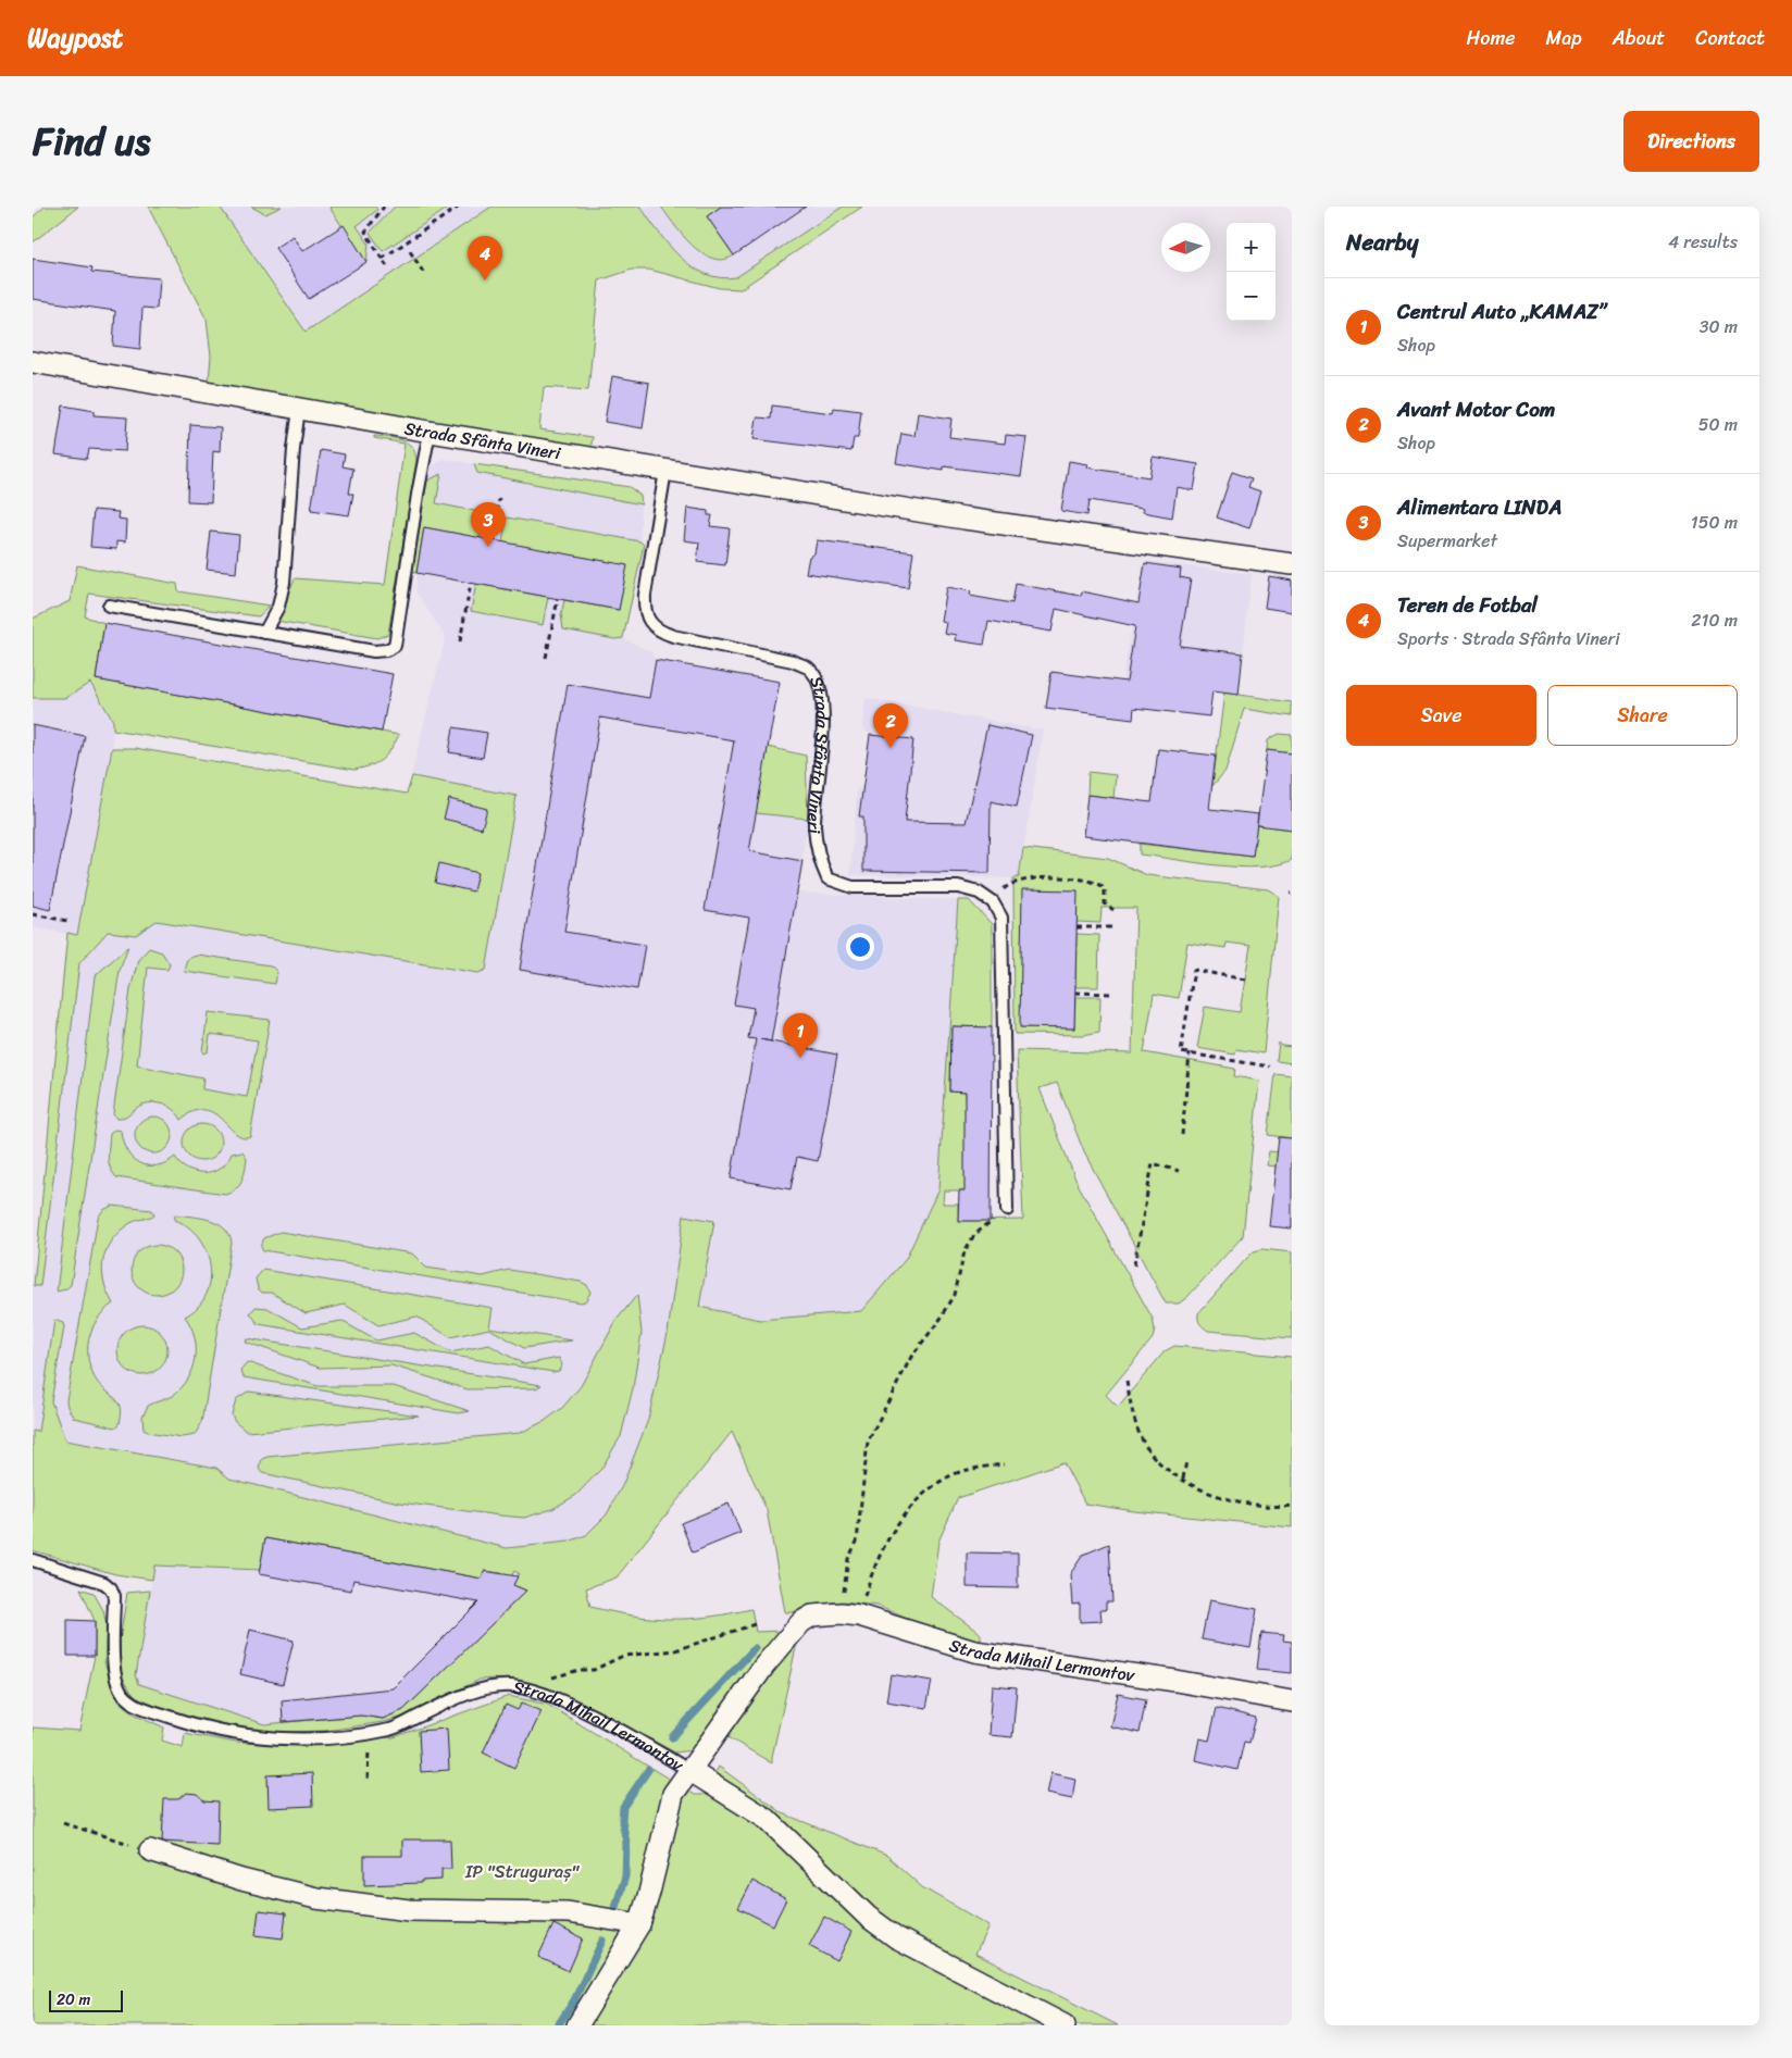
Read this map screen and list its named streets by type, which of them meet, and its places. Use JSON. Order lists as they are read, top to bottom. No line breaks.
{"streets":{"street":["Strada Sfânta Vineri","Strada Mihail Lermontov"]},"parks":["IP \"Struguraș\""],"scale_bar":"20 m","north":"left","page":{"header":"Waypost","nav":["Home","Map","About","Contact"],"title":"Find us","buttons":["Directions",["Save","Share"]],"heading":["Nearby","4 results"],"map_buttons":["+","−"],"pins":["4","3","2","1"],"list":[{"mark":"1","name":"Centrul Auto „KAMAZ”","note":"Shop","value":"30 m"},{"mark":"2","name":"Avant Motor Com","note":"Shop","value":"50 m"},{"mark":"3","name":"Alimentara LINDA","note":"Supermarket","value":"150 m"},{"mark":"4","name":"Teren de Fotbal","note":"Sports · Strada Sfânta Vineri","value":"210 m"}],"scale":"20 m"}}
